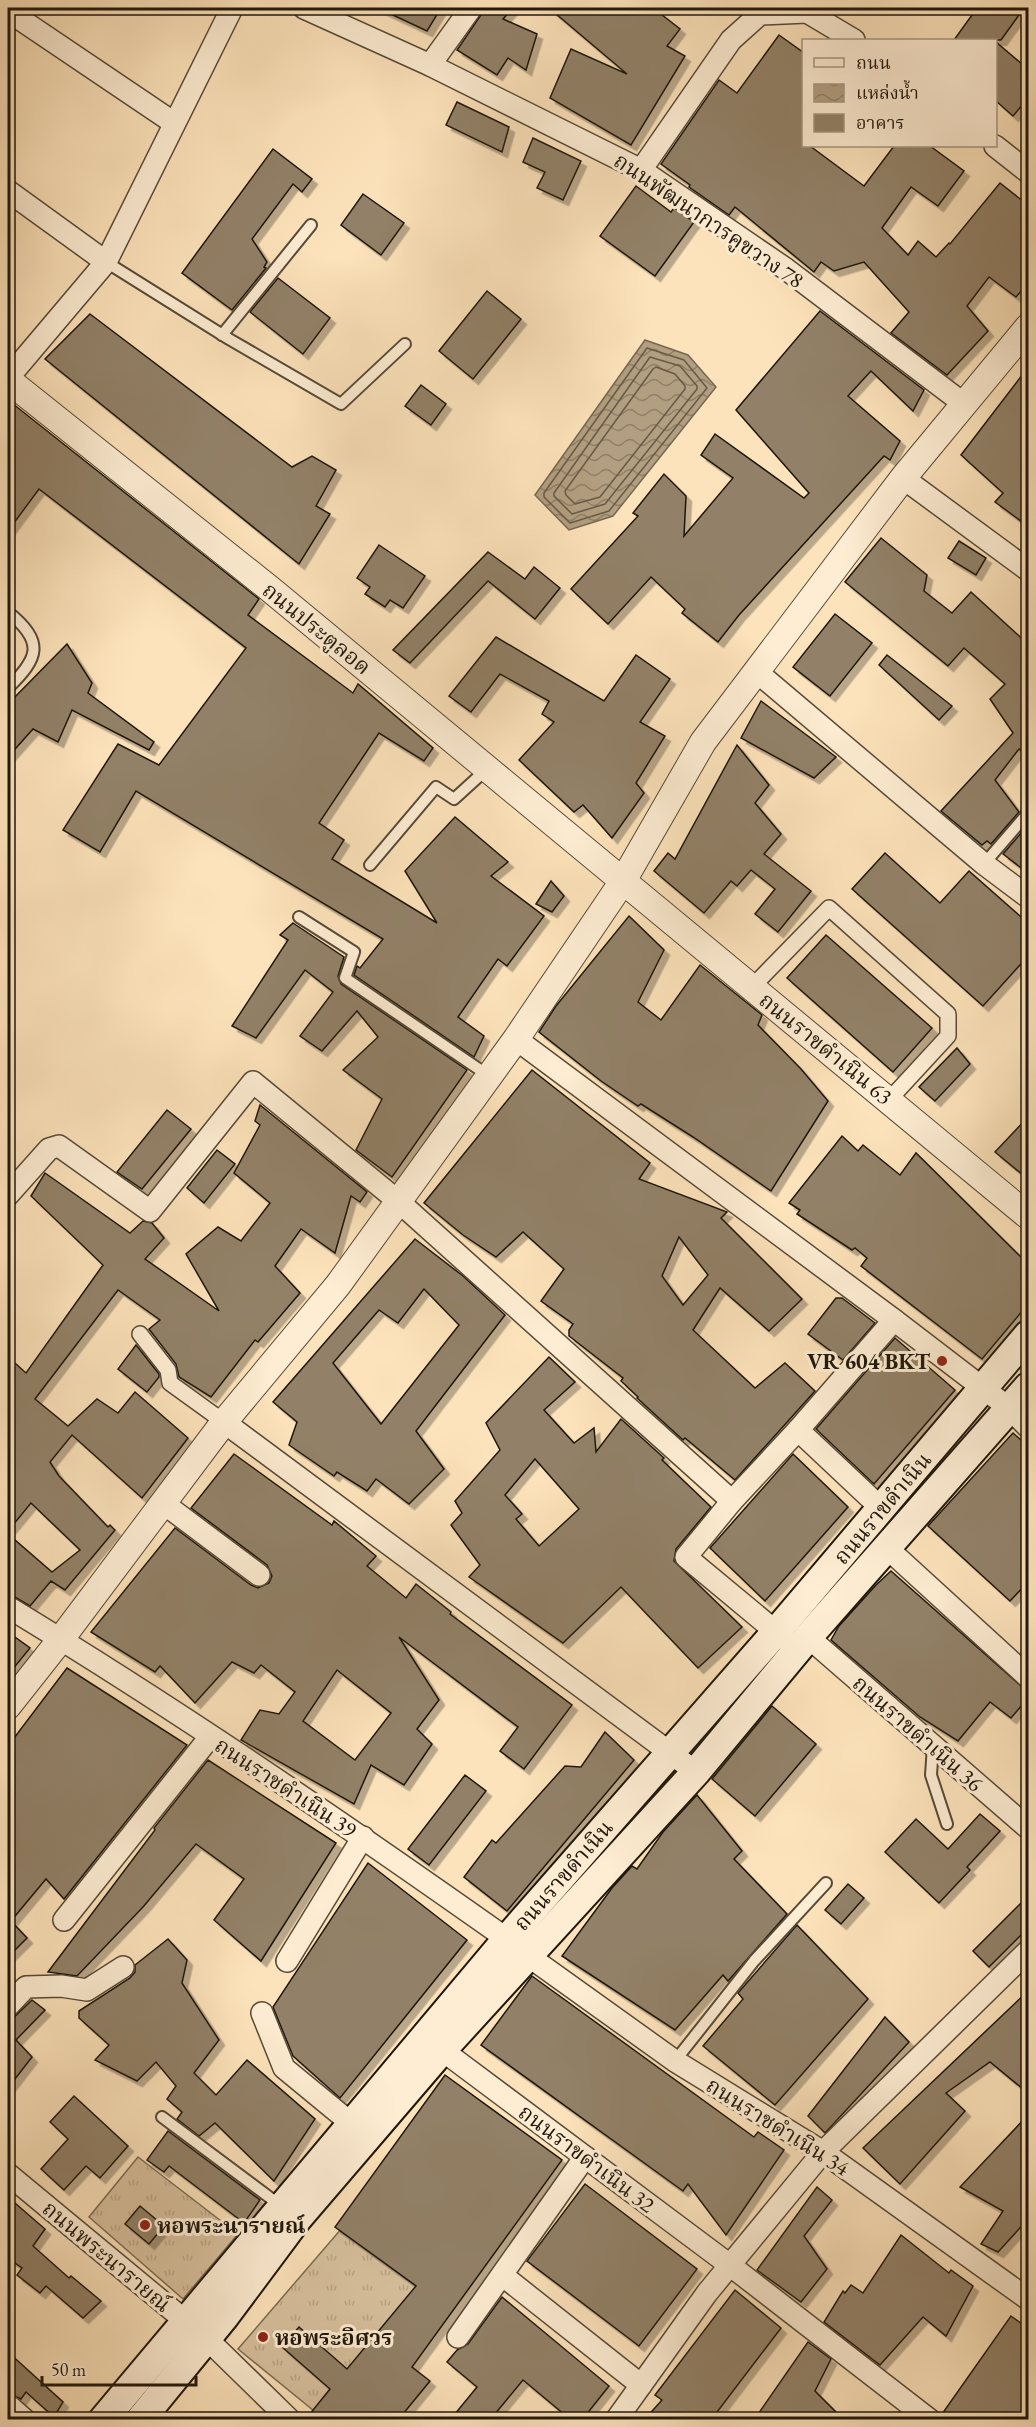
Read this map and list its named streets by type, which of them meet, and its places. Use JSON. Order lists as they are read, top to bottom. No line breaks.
{"streets":{"main road":["ถนนราขดำเนิน"],"street":["ถนนพัฒนาการคูขวาง 78","ถนนประตูลอด","ถนนราขดำเนิน 63","ถนนราขดำเนิน 36","ถนนราชดำเนิน 39","ถนนราชดำเนิน 34","ถนนราขดำเนิน 32","ถนนพระนารายณ์"]},"crossings":[["ถนนประตูลอด","ถนนราขดำเนิน 63"],["ถนนราขดำเนิน","ถนนราขดำเนิน 36"],["ถนนราขดำเนิน","ถนนราชดำเนิน 39"],["ถนนราขดำเนิน","ถนนราชดำเนิน 34"],["ถนนราขดำเนิน","ถนนราขดำเนิน 32"],["ถนนราขดำเนิน","ถนนพระนารายณ์"],["ถนนราชดำเนิน 39","ถนนราชดำเนิน 34"]],"places":["VR 604 BKT","หอพระนารายณ์","หอพระอิศวร"],"legend":["ถนน","แหล่งน้ำ","อาคาร"],"scale_bar":"50 m"}
